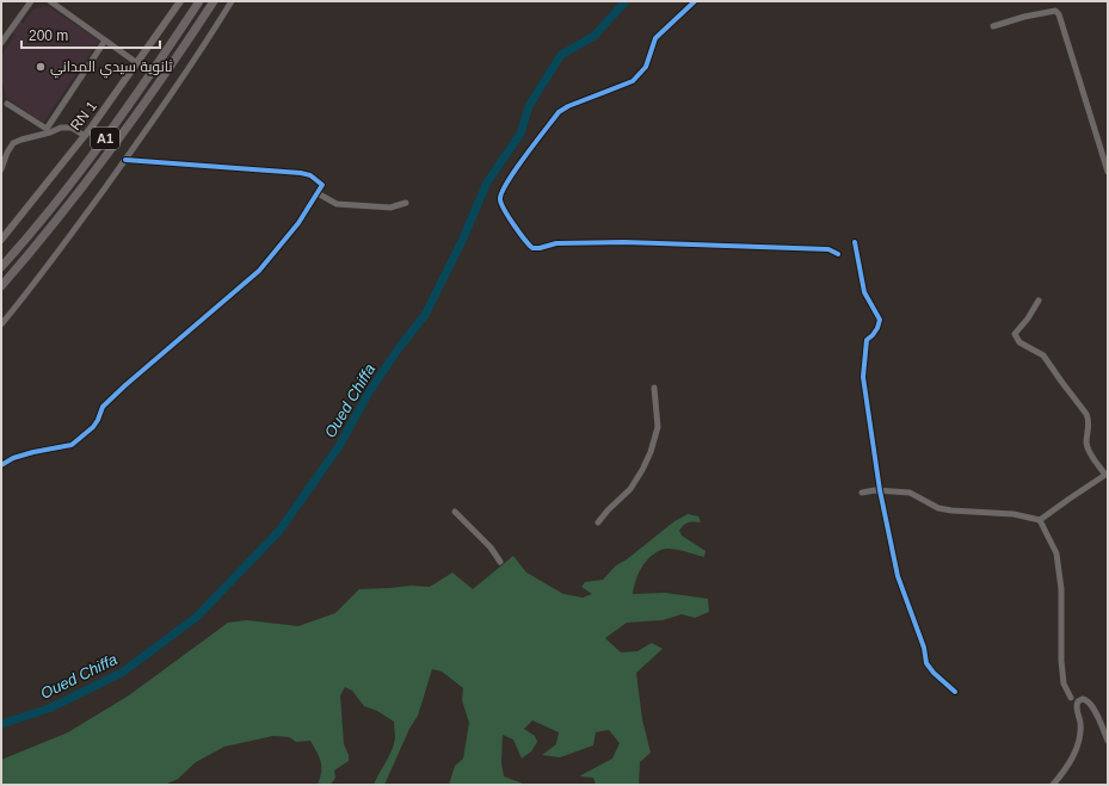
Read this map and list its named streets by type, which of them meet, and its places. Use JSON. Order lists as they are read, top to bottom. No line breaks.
{"streets":{"highway":["A1"],"main road":["RN 1"]},"water":["Oued Chiffa"],"places":["ثانوية سيدي المداني"],"scale_bar":"200 m"}
